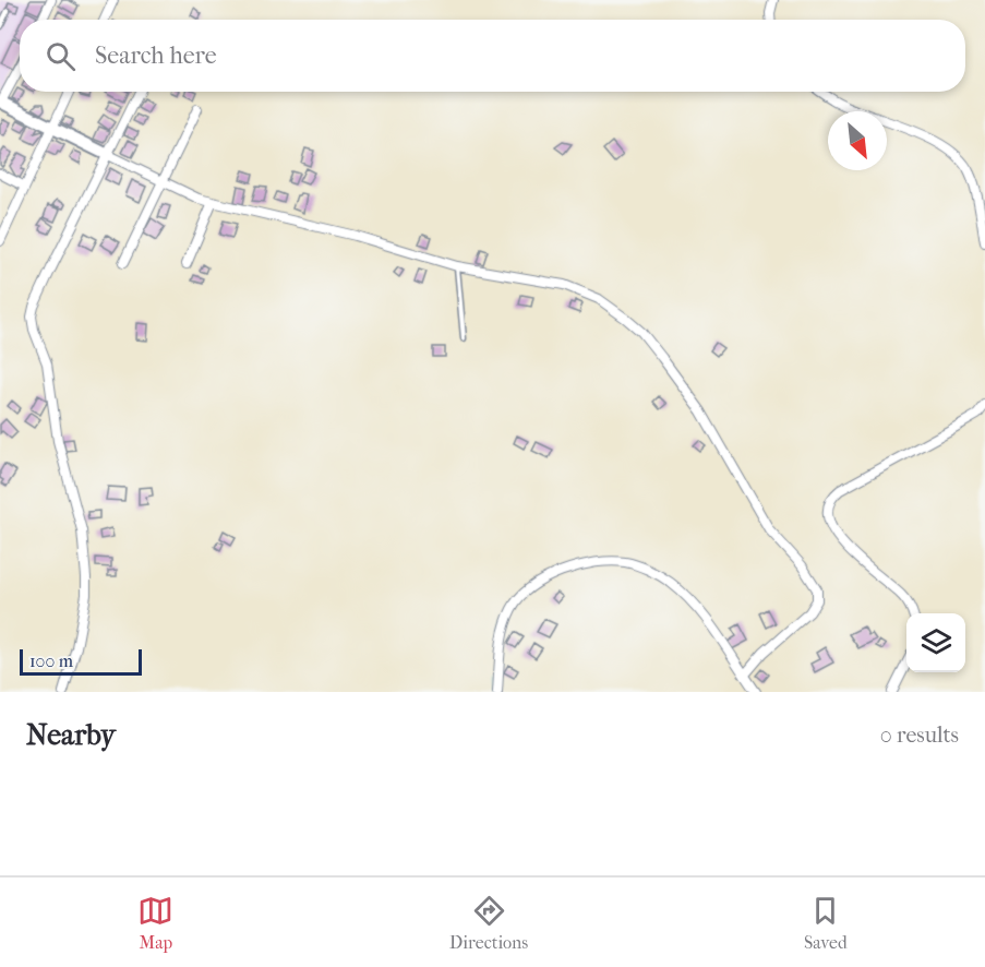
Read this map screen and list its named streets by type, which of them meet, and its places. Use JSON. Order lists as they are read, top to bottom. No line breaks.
{"scale_bar":"100 m","north":"bottom right","page":{"search":"Search here","scale":"100 m","heading":["Nearby","0 results"],"nav":["Map","Directions","Saved"]}}
